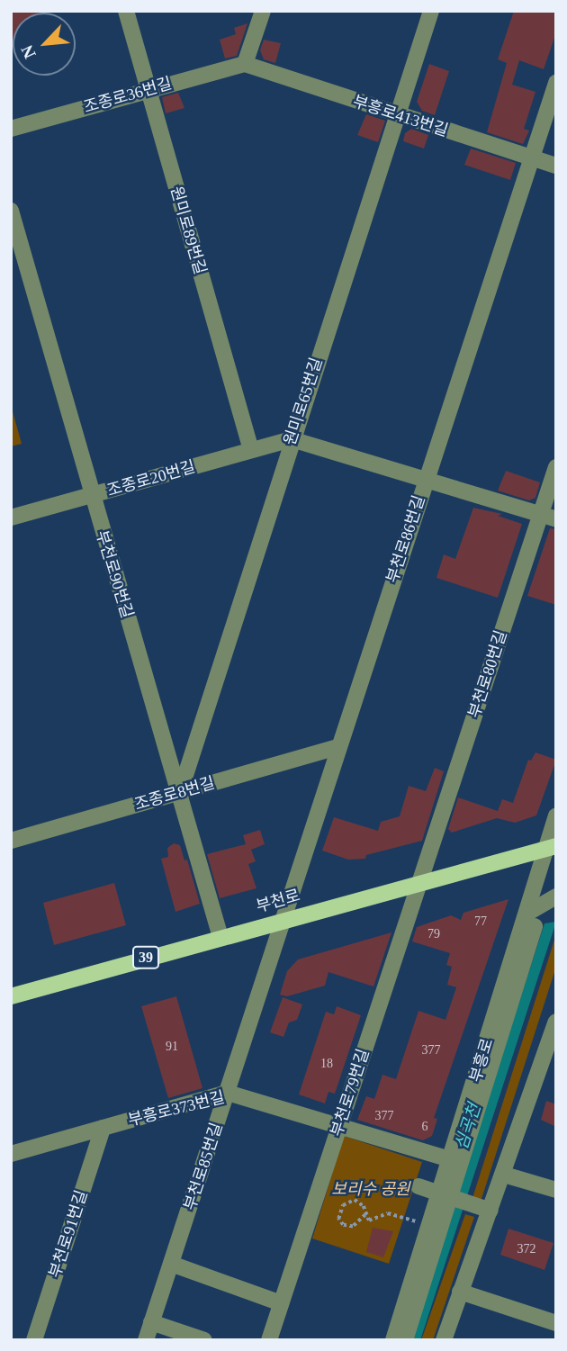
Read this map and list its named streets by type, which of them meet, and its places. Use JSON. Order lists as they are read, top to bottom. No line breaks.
{"streets":{"main road":["부천로","39"],"street":["조종로36번길","부흥로413번길","원미로89번길","원미로65번길","조종로20번길","부천로86번길","부천로90번길","부천로80번길","조종로8번길","부흥로","부천로79번길","부흥로373번길","부천로85번길","부천로91번길"]},"crossings":[["조종로36번길","부흥로413번길"],["조종로36번길","원미로89번길"],["부흥로413번길","원미로65번길"],["부흥로413번길","부천로86번길"],["원미로89번길","조종로20번길"],["원미로65번길","조종로20번길"],["원미로65번길","부천로90번길"],["원미로65번길","조종로8번길"],["조종로20번길","부천로90번길"],["부천로86번길","조종로8번길"],["부천로86번길","부천로"],["부천로86번길","부천로85번길"],["부천로90번길","조종로8번길"],["부천로90번길","부천로"],["부천로80번길","부천로"],["부천로80번길","부천로79번길"],["부천로","부흥로"],["부천로","부천로79번길"],["부천로","부천로85번길"],["부흥로","부흥로373번길"],["부천로79번길","부흥로373번길"],["부흥로373번길","부천로85번길"],["부흥로373번길","부천로91번길"]],"water":["심곡천"],"parks":["보리수 공원"],"house_numbers":["77","79","91","377","18","377","6","372"],"north":"bottom left"}
